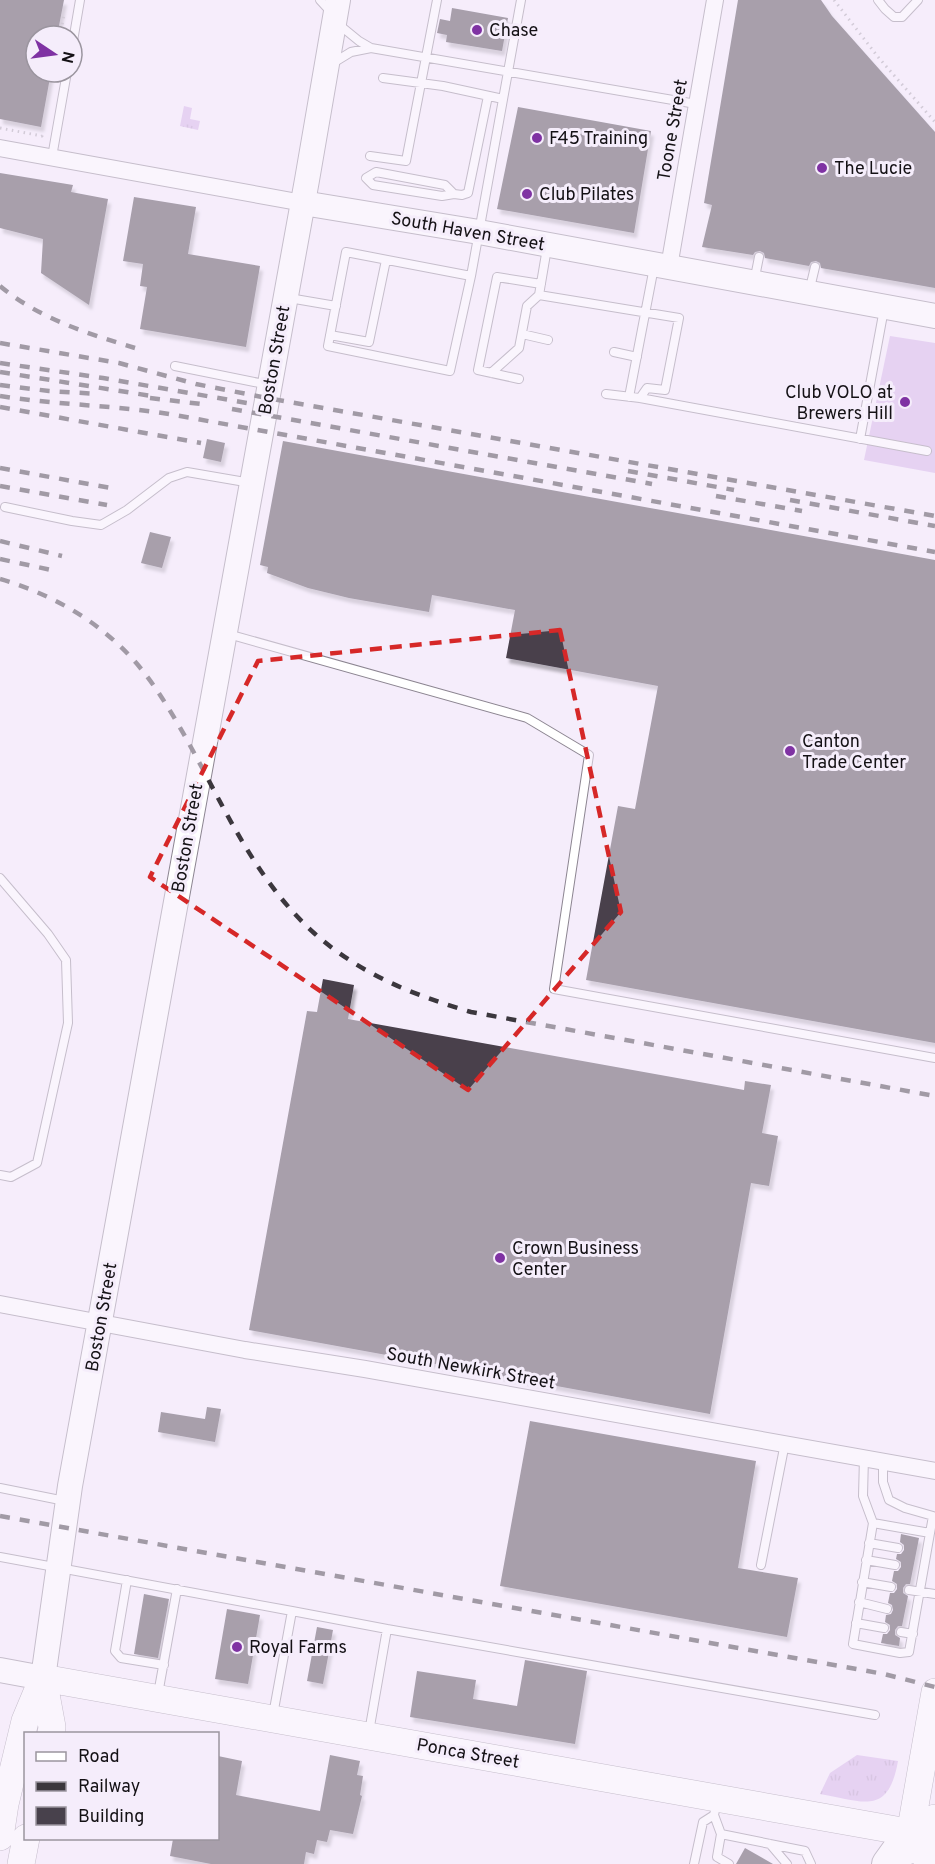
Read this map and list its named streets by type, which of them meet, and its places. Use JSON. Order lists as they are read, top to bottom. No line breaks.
{"streets":{"main road":["South Haven Street","Boston Street","Ponca Street"],"street":["Toone Street","South Newkirk Street"]},"crossings":[["Toone Street","South Haven Street"],["South Haven Street","Boston Street"],["Boston Street","South Newkirk Street"],["Boston Street","Ponca Street"]],"places":["Chase","F45 Training","The Lucie","Club Pilates","Club VOLO at Brewers Hill","Canton Trade Center","Crown Business Center","Royal Farms"],"legend":["Road","Railway","Building"],"north":"right"}
